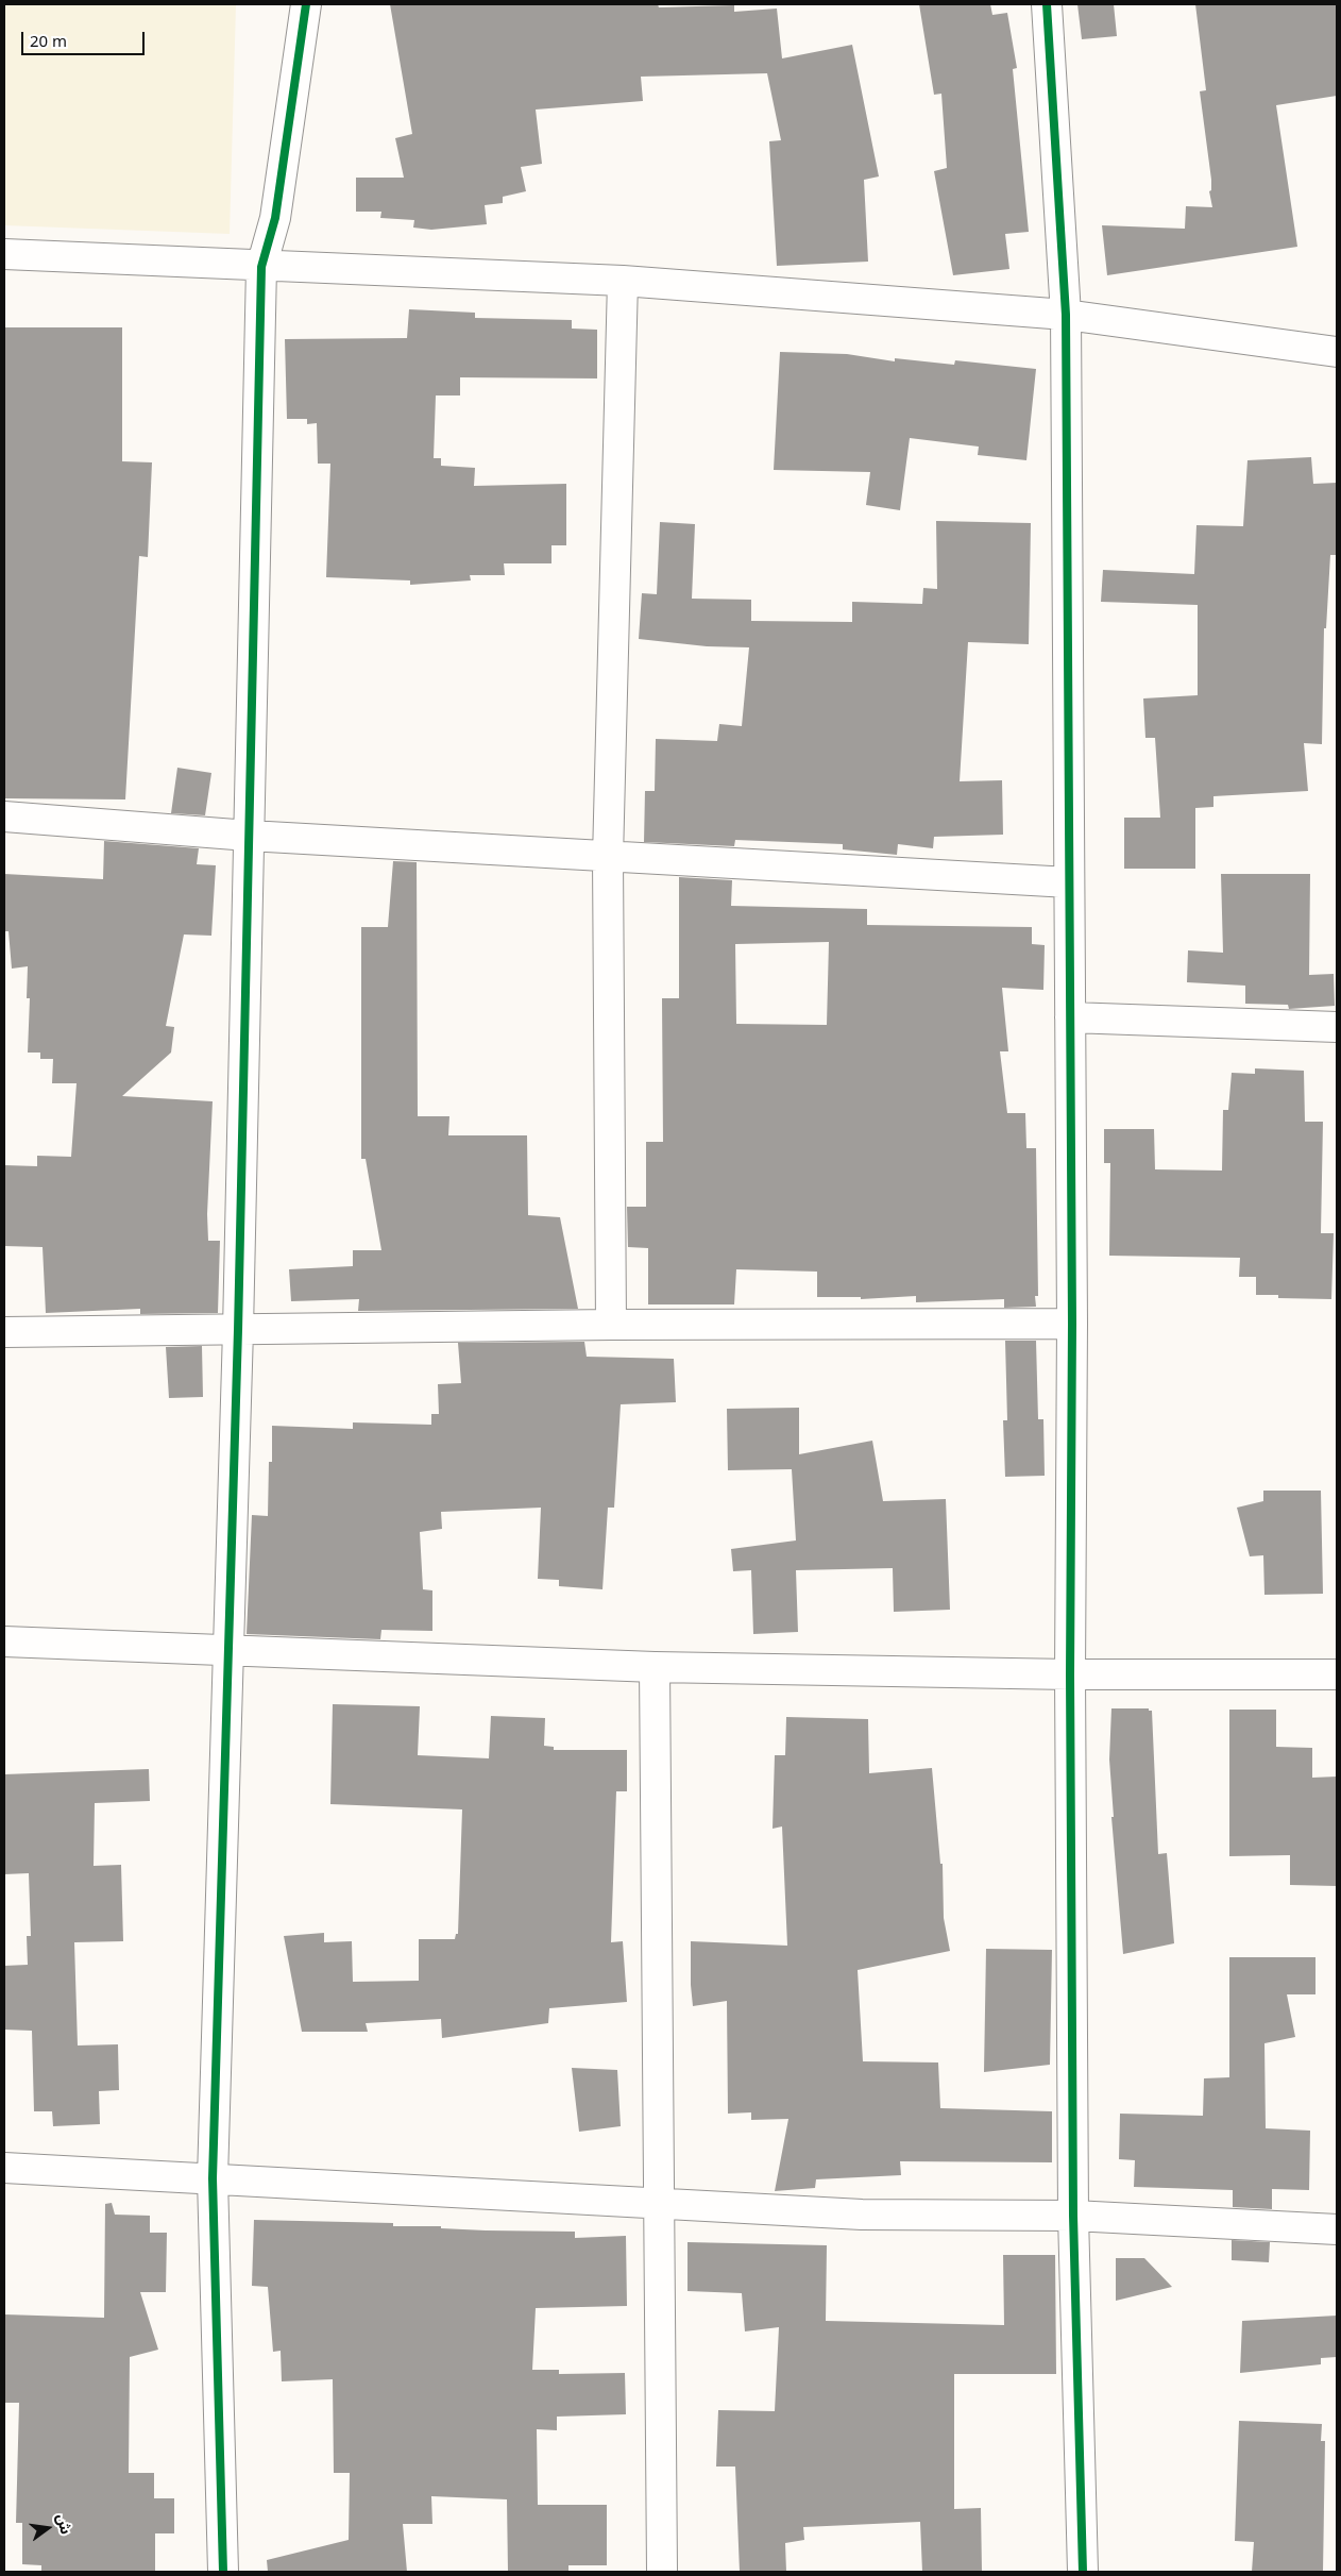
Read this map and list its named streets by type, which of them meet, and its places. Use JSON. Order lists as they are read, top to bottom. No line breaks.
{"scale_bar":"20 m","north":"right"}
